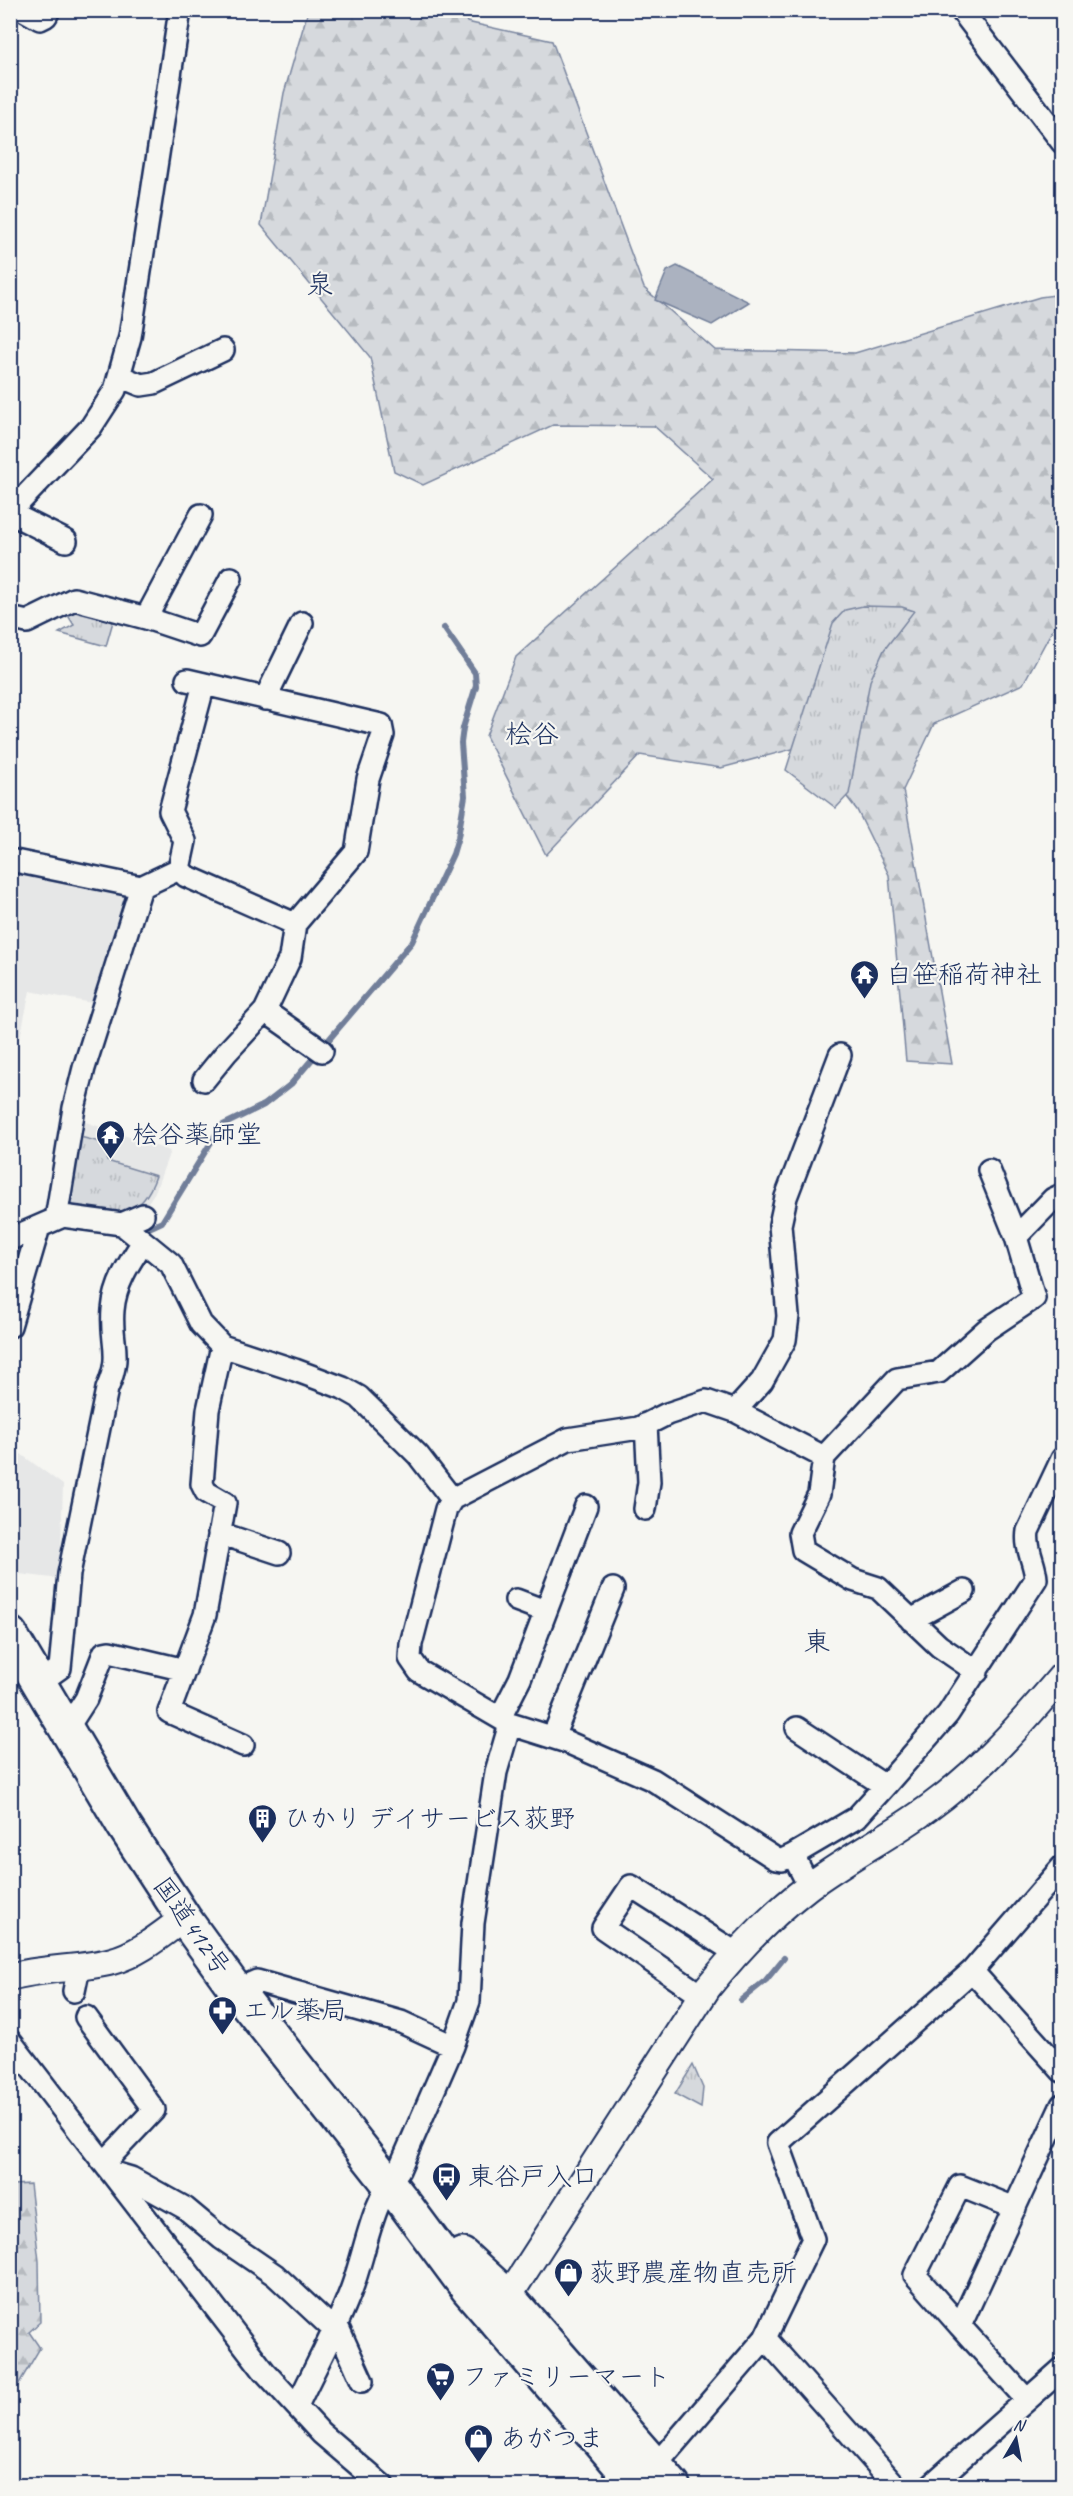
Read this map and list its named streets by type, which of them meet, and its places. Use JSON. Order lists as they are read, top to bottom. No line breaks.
{"streets":{"highway":["国道412号"]},"districts":["泉","桧谷","東"],"places":{"temple":["白笹稲荷神社","桧谷薬師堂"],"building":["ひかり デイサービス荻野"],"pharmacy":["エル薬局"],"bus stop":["東谷戸入口"],"shop":["荻野農産物直売所","あがつま"],"supermarket":["ファミリーマート"]},"north":"top"}
